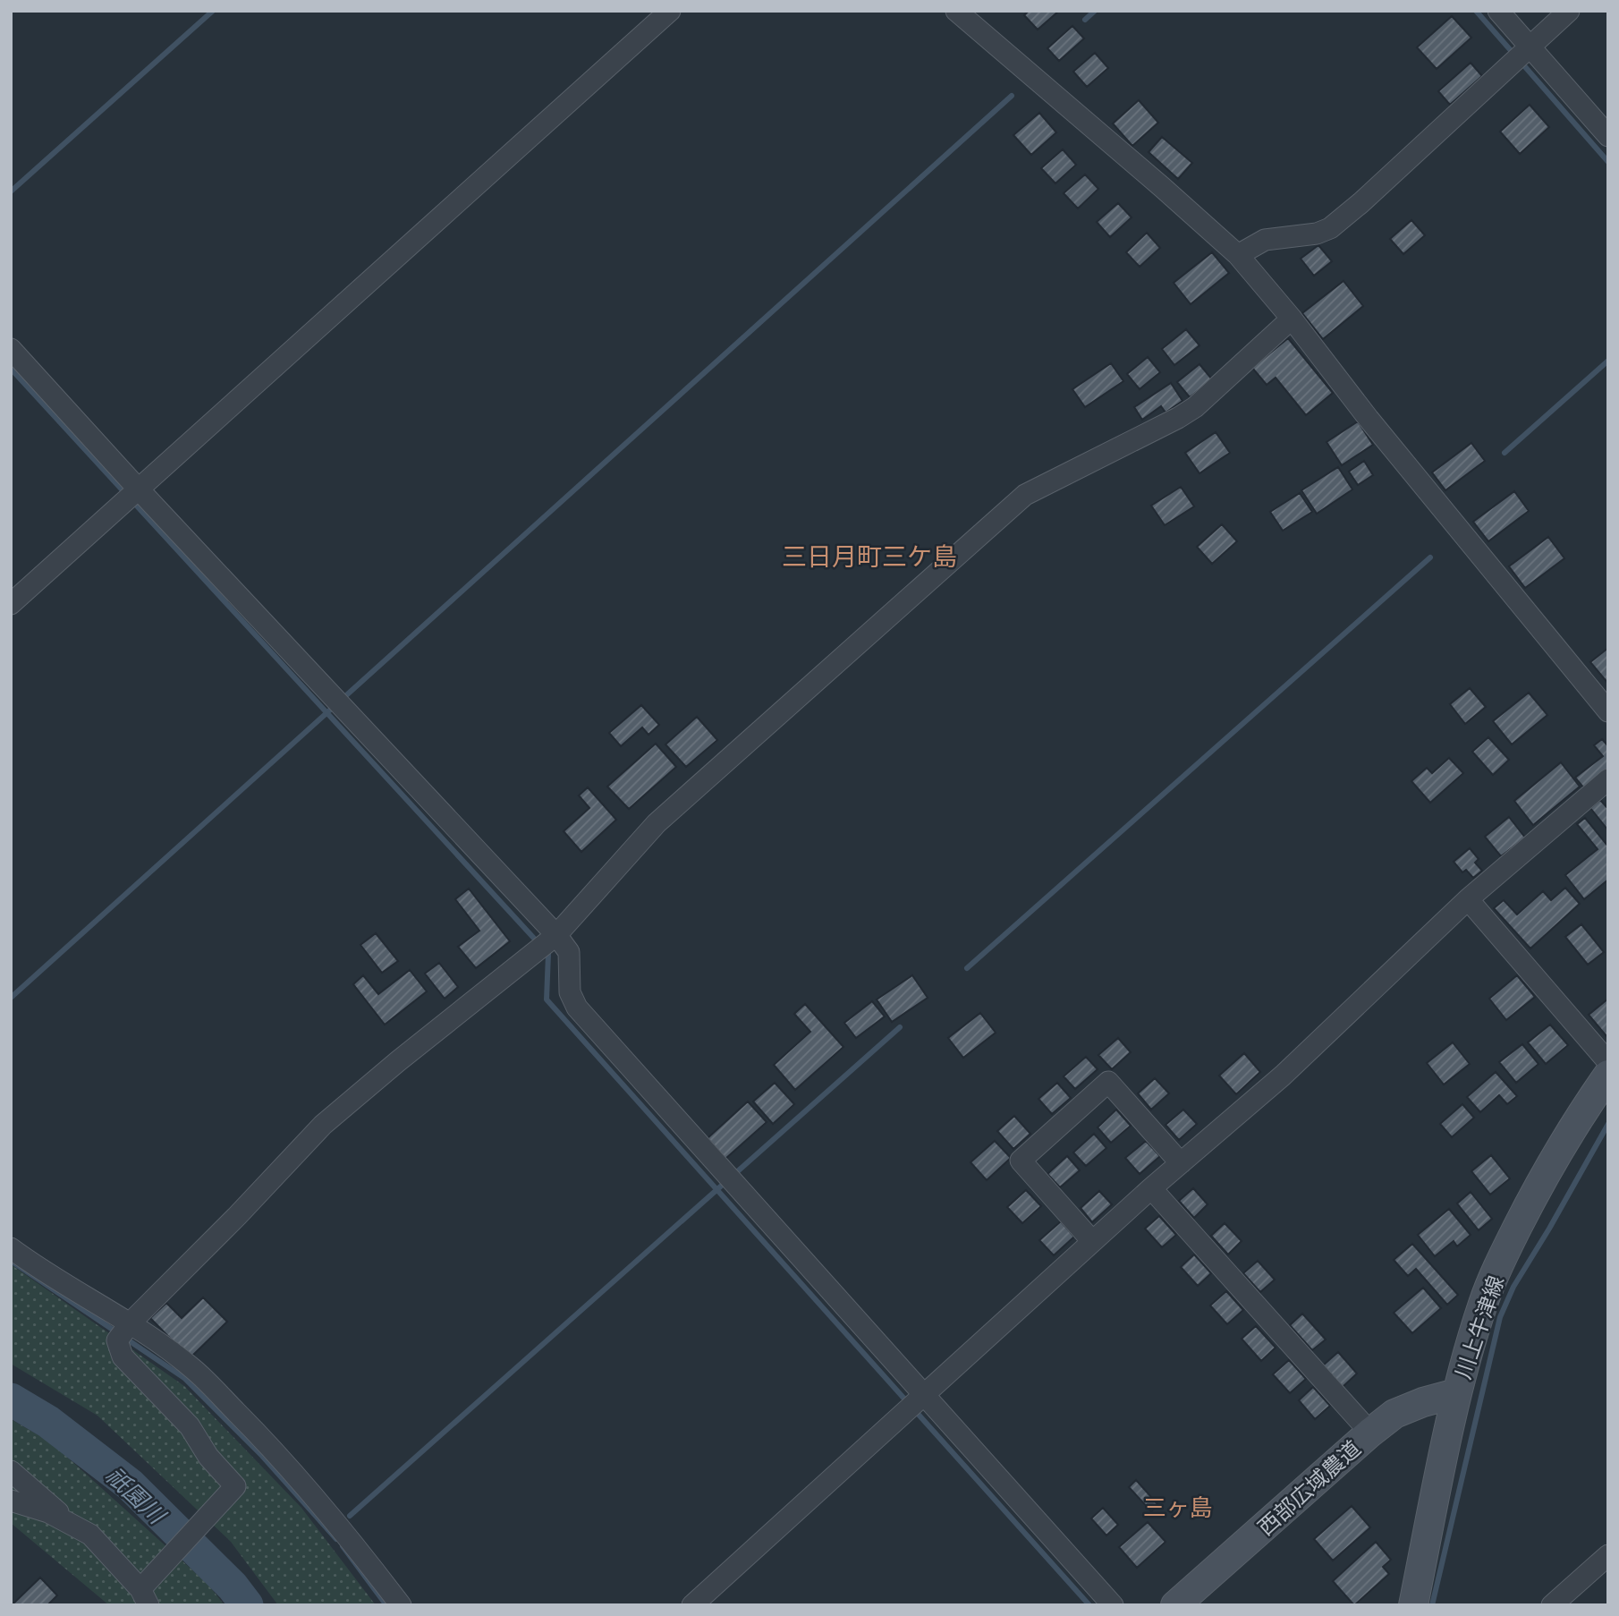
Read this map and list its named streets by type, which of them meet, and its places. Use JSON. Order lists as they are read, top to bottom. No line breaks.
{"streets":{"main road":["川上牛津線","西部広域農道"]},"crossings":[["川上牛津線","西部広域農道"]],"districts":["三日月町三ケ島","三ヶ島"],"water":["祇園川"]}
